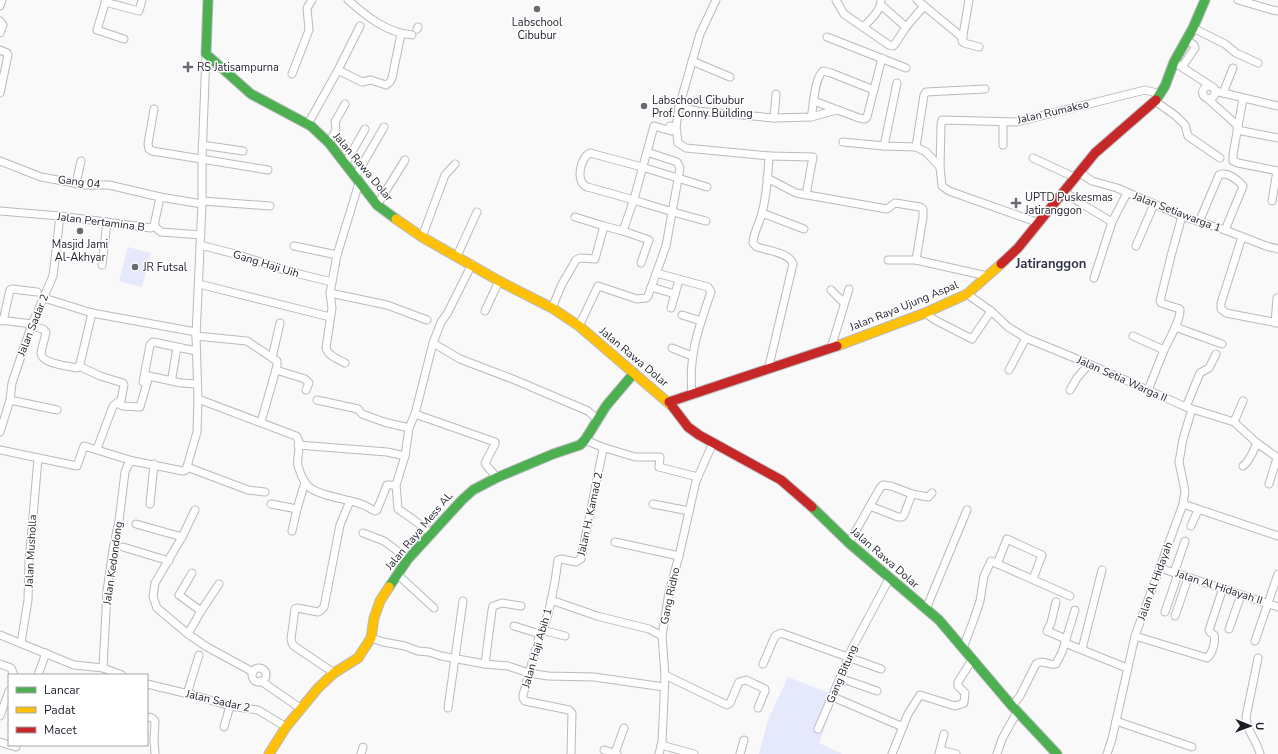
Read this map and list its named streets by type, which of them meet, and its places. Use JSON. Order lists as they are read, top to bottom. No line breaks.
{"streets":{"street":["Jalan Rumakso","Jalan Rawa Dolar","Gang 04","Jalan Setiawarga 1","Jalan Pertamina B","Gang Haji Uih","Jalan Raya Ujung Aspal","Jalan Sadar 2","Jalan Setia Warga II","Jalan H. Kamad 2","Jalan Raya Mess AL","Jalan Musholla","Jalan Kedondong","Jalan Al Hidayah","Jalan Al Hidayah II","Gang Ridho","Jalan Haji Abih 1","Gang Bitung"]},"crossings":[["Jalan Rumakso","Jalan Raya Ujung Aspal"],["Jalan Rawa Dolar","Jalan Raya Ujung Aspal"],["Jalan Rawa Dolar","Jalan Raya Mess AL"],["Jalan Rawa Dolar","Gang Ridho"],["Jalan Rawa Dolar","Gang Bitung"],["Gang 04","Jalan Pertamina B"],["Jalan Setiawarga 1","Jalan Raya Ujung Aspal"],["Jalan Pertamina B","Jalan Sadar 2"],["Jalan Raya Ujung Aspal","Jalan Setia Warga II"],["Jalan Sadar 2","Jalan Raya Mess AL"],["Jalan Setia Warga II","Jalan Al Hidayah"],["Jalan H. Kamad 2","Jalan Haji Abih 1"],["Jalan Al Hidayah","Jalan Al Hidayah II"]],"districts":["Jatiranggon"],"places":{"other":["Labschool Cibubur","Labschool Cibubur Prof. Conny Building","Masjid Jami Al-Akhyar","JR Futsal"],"health":["RS Jatisampurna","UPTD Puskesmas Jatiranggon"]},"legend":["Lancar","Padat","Macet"],"north":"right"}
